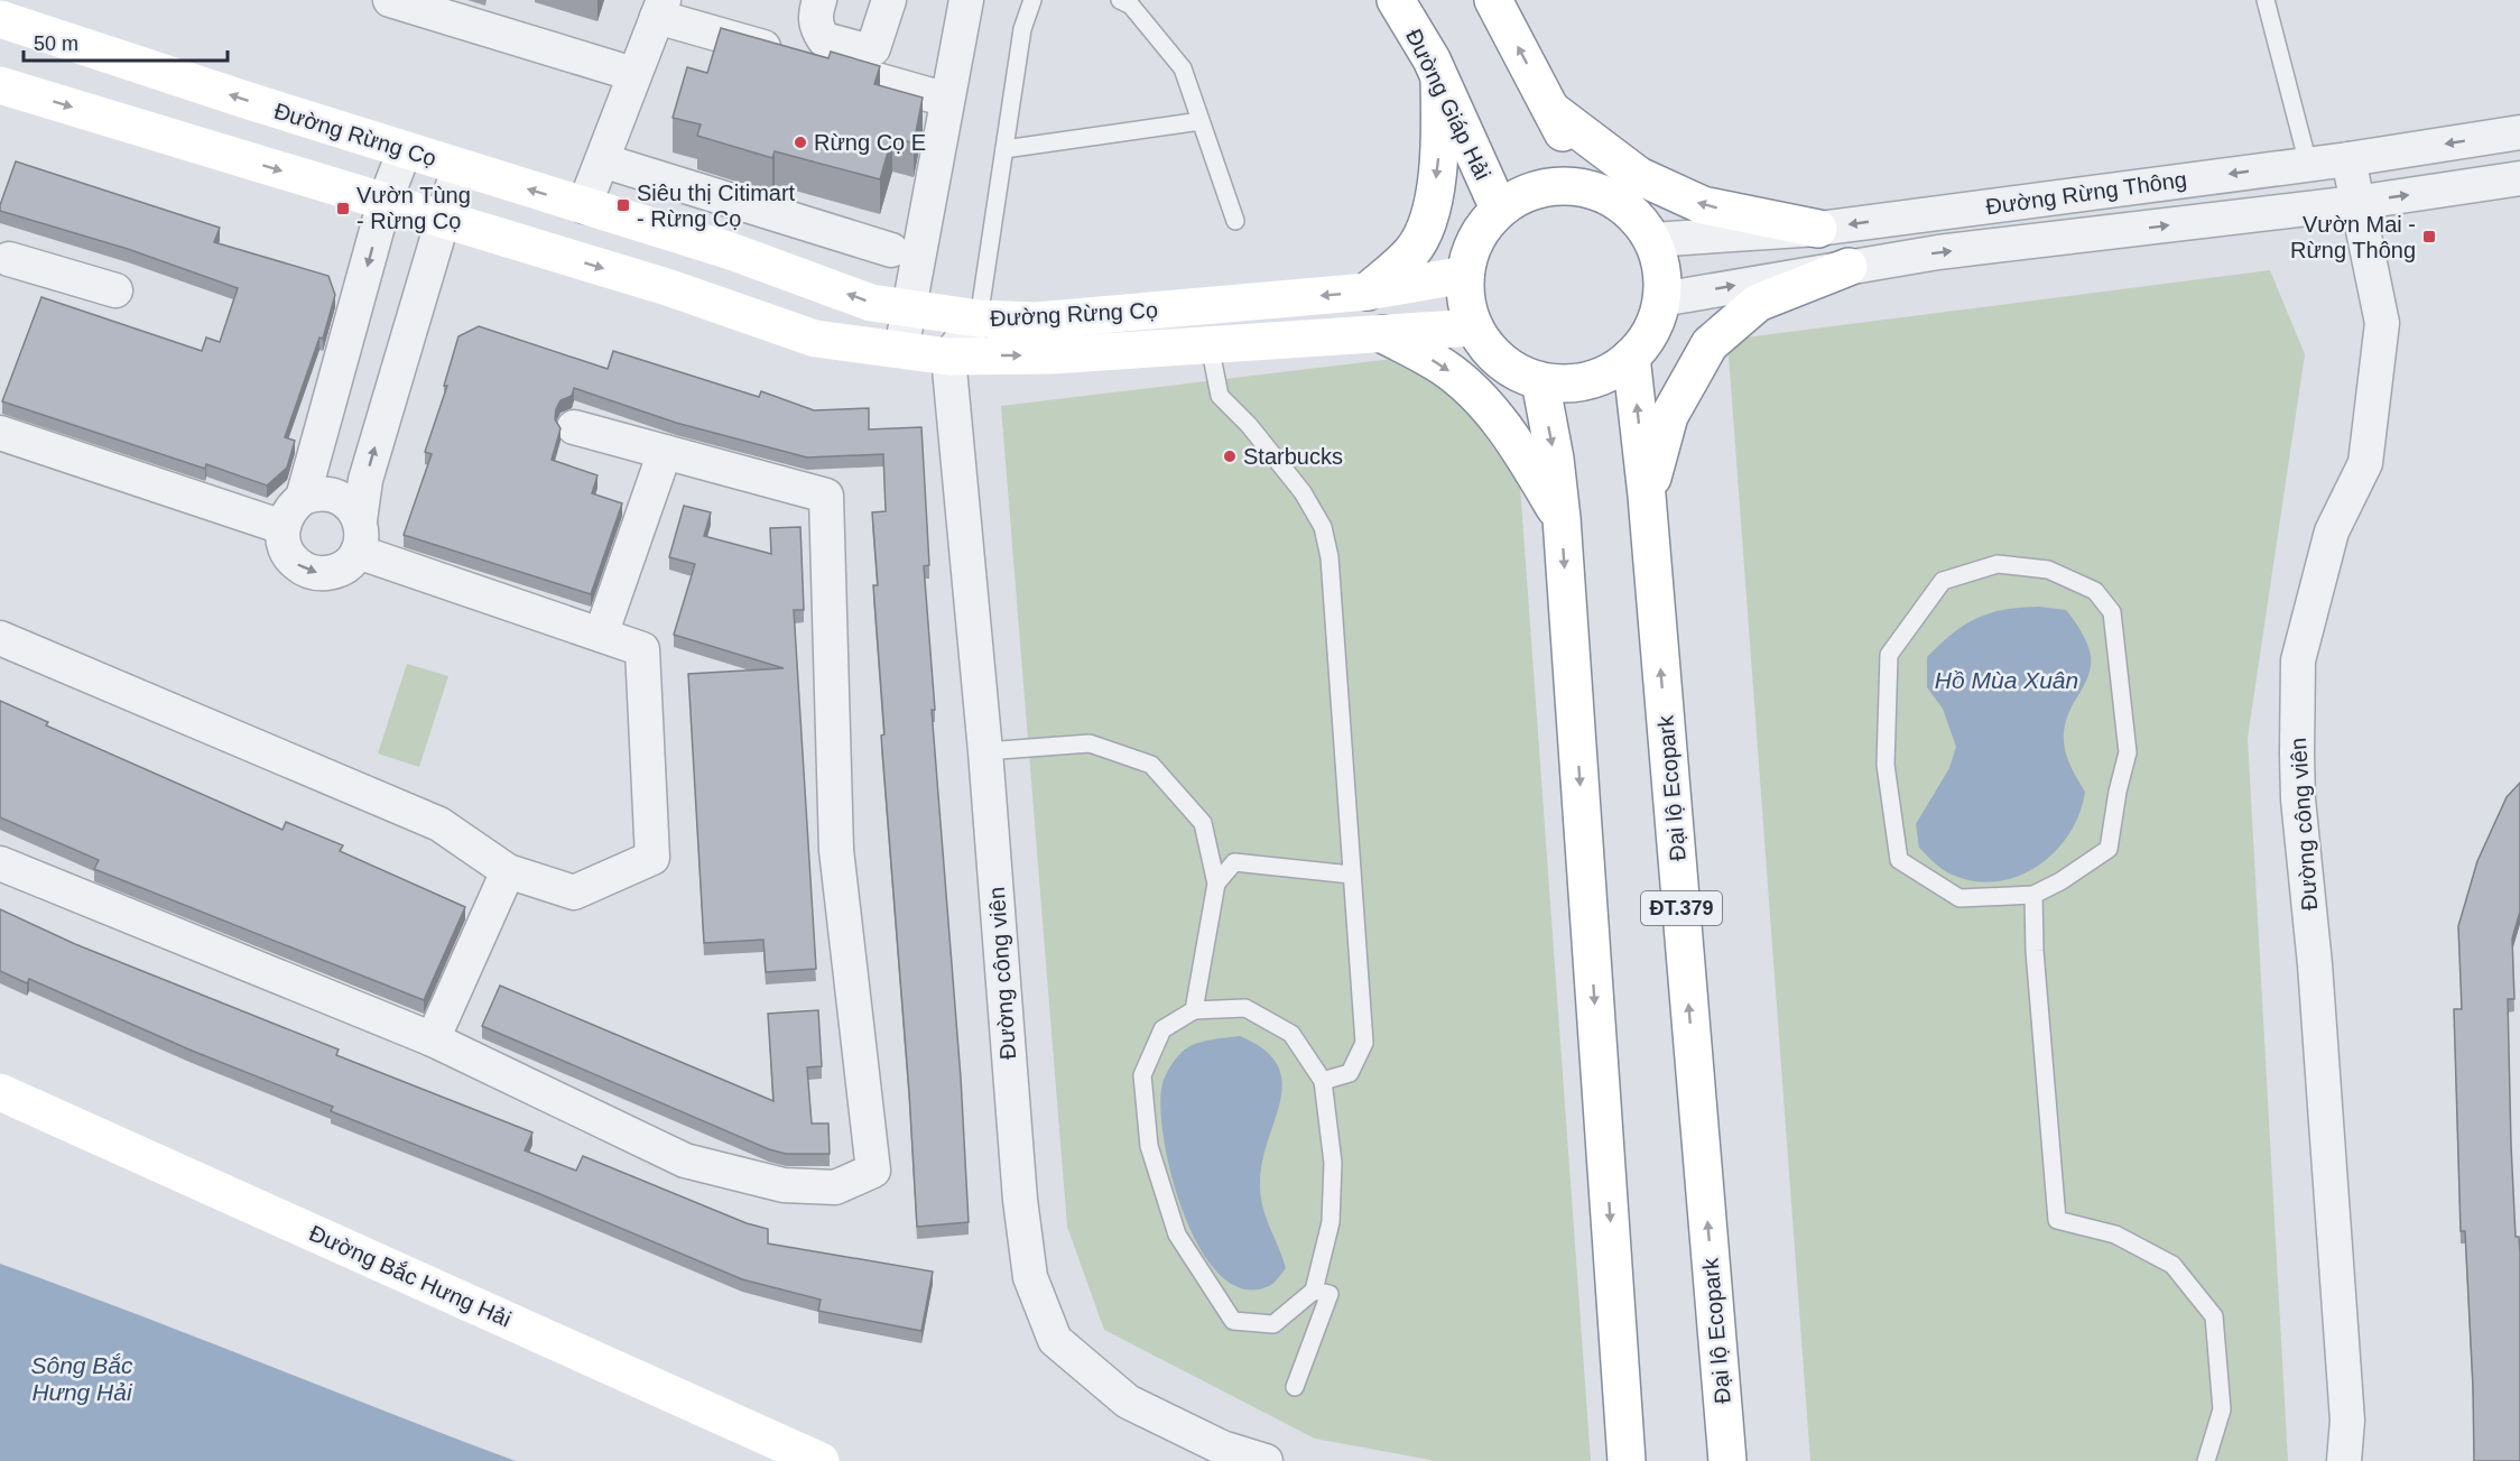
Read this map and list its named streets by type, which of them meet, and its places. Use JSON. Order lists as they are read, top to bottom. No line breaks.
{"streets":{"main road":["Đường Giáp Hải","Đường Rừng Cọ","Đại lộ Ecopark","ĐT.379","Đường Bắc Hưng Hải"],"street":["Đường Rừng Thông","Đường công viên"]},"crossings":[["Đường Giáp Hải","Đường Rừng Cọ"],["Đường Giáp Hải","Đường Rừng Thông"],["Đường Giáp Hải","Đại lộ Ecopark"],["Đường Rừng Cọ","Đường Rừng Thông"],["Đường Rừng Cọ","Đại lộ Ecopark"],["Đường Rừng Cọ","Đường công viên"],["Đường Rừng Thông","Đại lộ Ecopark"],["Đường Rừng Thông","Đường công viên"]],"water":["Hồ Mùa Xuân","Sông Bắc Hưng Hải"],"places":{"other":["Rừng Cọ E","Starbucks"],"transit":["Siêu thị Citimart - Rừng Cọ","Vườn Tùng - Rừng Cọ","Vườn Mai - Rừng Thông"]},"scale_bar":"50 m"}
